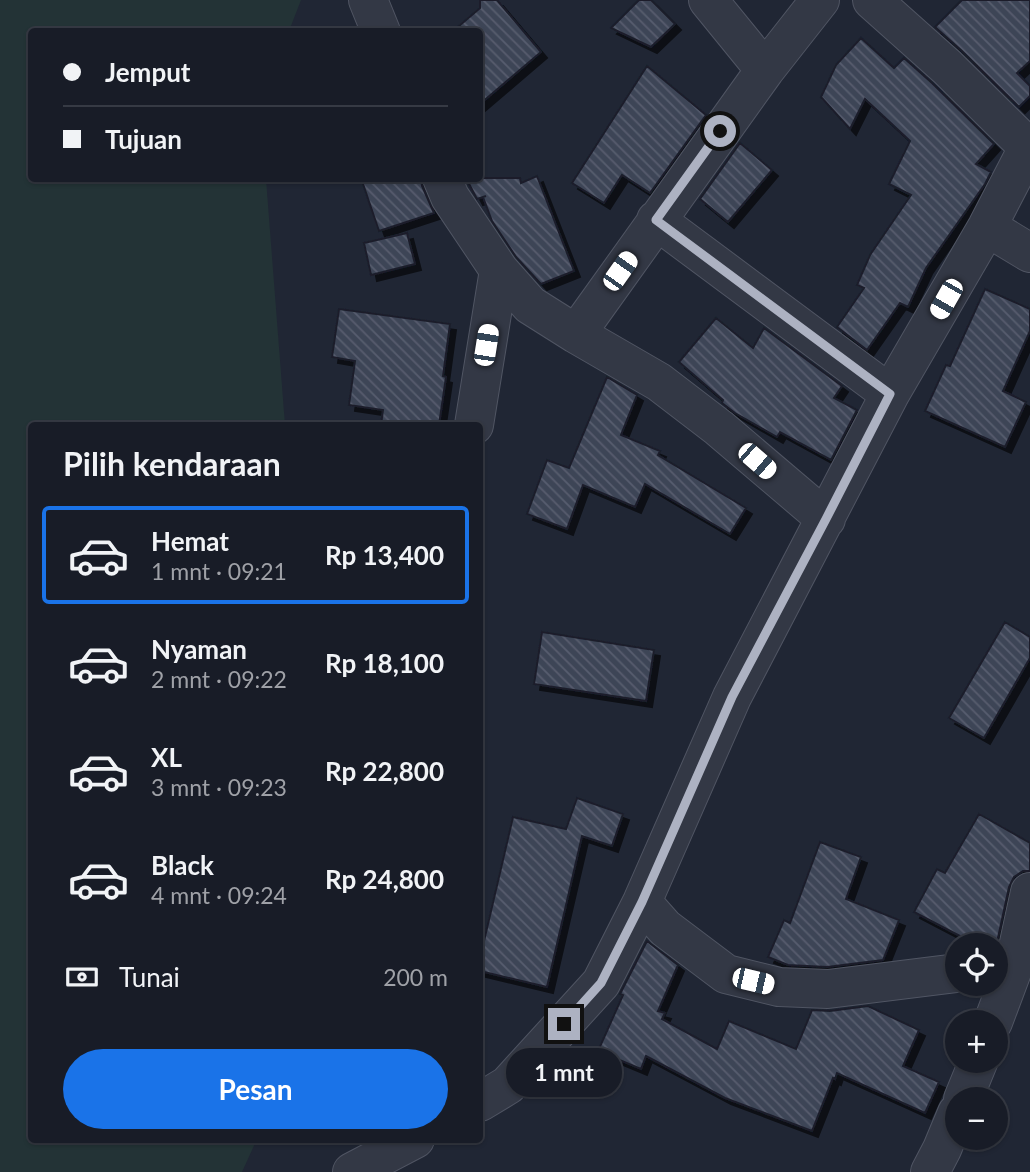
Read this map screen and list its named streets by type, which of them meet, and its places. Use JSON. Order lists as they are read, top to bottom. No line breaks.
{"page":{"banner":["Jemput","Tujuan"],"heading":"Pilih kendaraan","list":[{"name":"Hemat","note":"1 mnt · 09:21","value":"Rp 13,400"},{"name":"Nyaman","note":"2 mnt · 09:22","value":"Rp 18,100"},{"name":"XL","note":"3 mnt · 09:23","value":"Rp 22,800"},{"name":"Black","note":"4 mnt · 09:24","value":"Rp 24,800"}],"map_buttons":["+","−"],"pay":["Tunai","200 m"],"buttons":"Pesan","bubble":"1 mnt"}}
